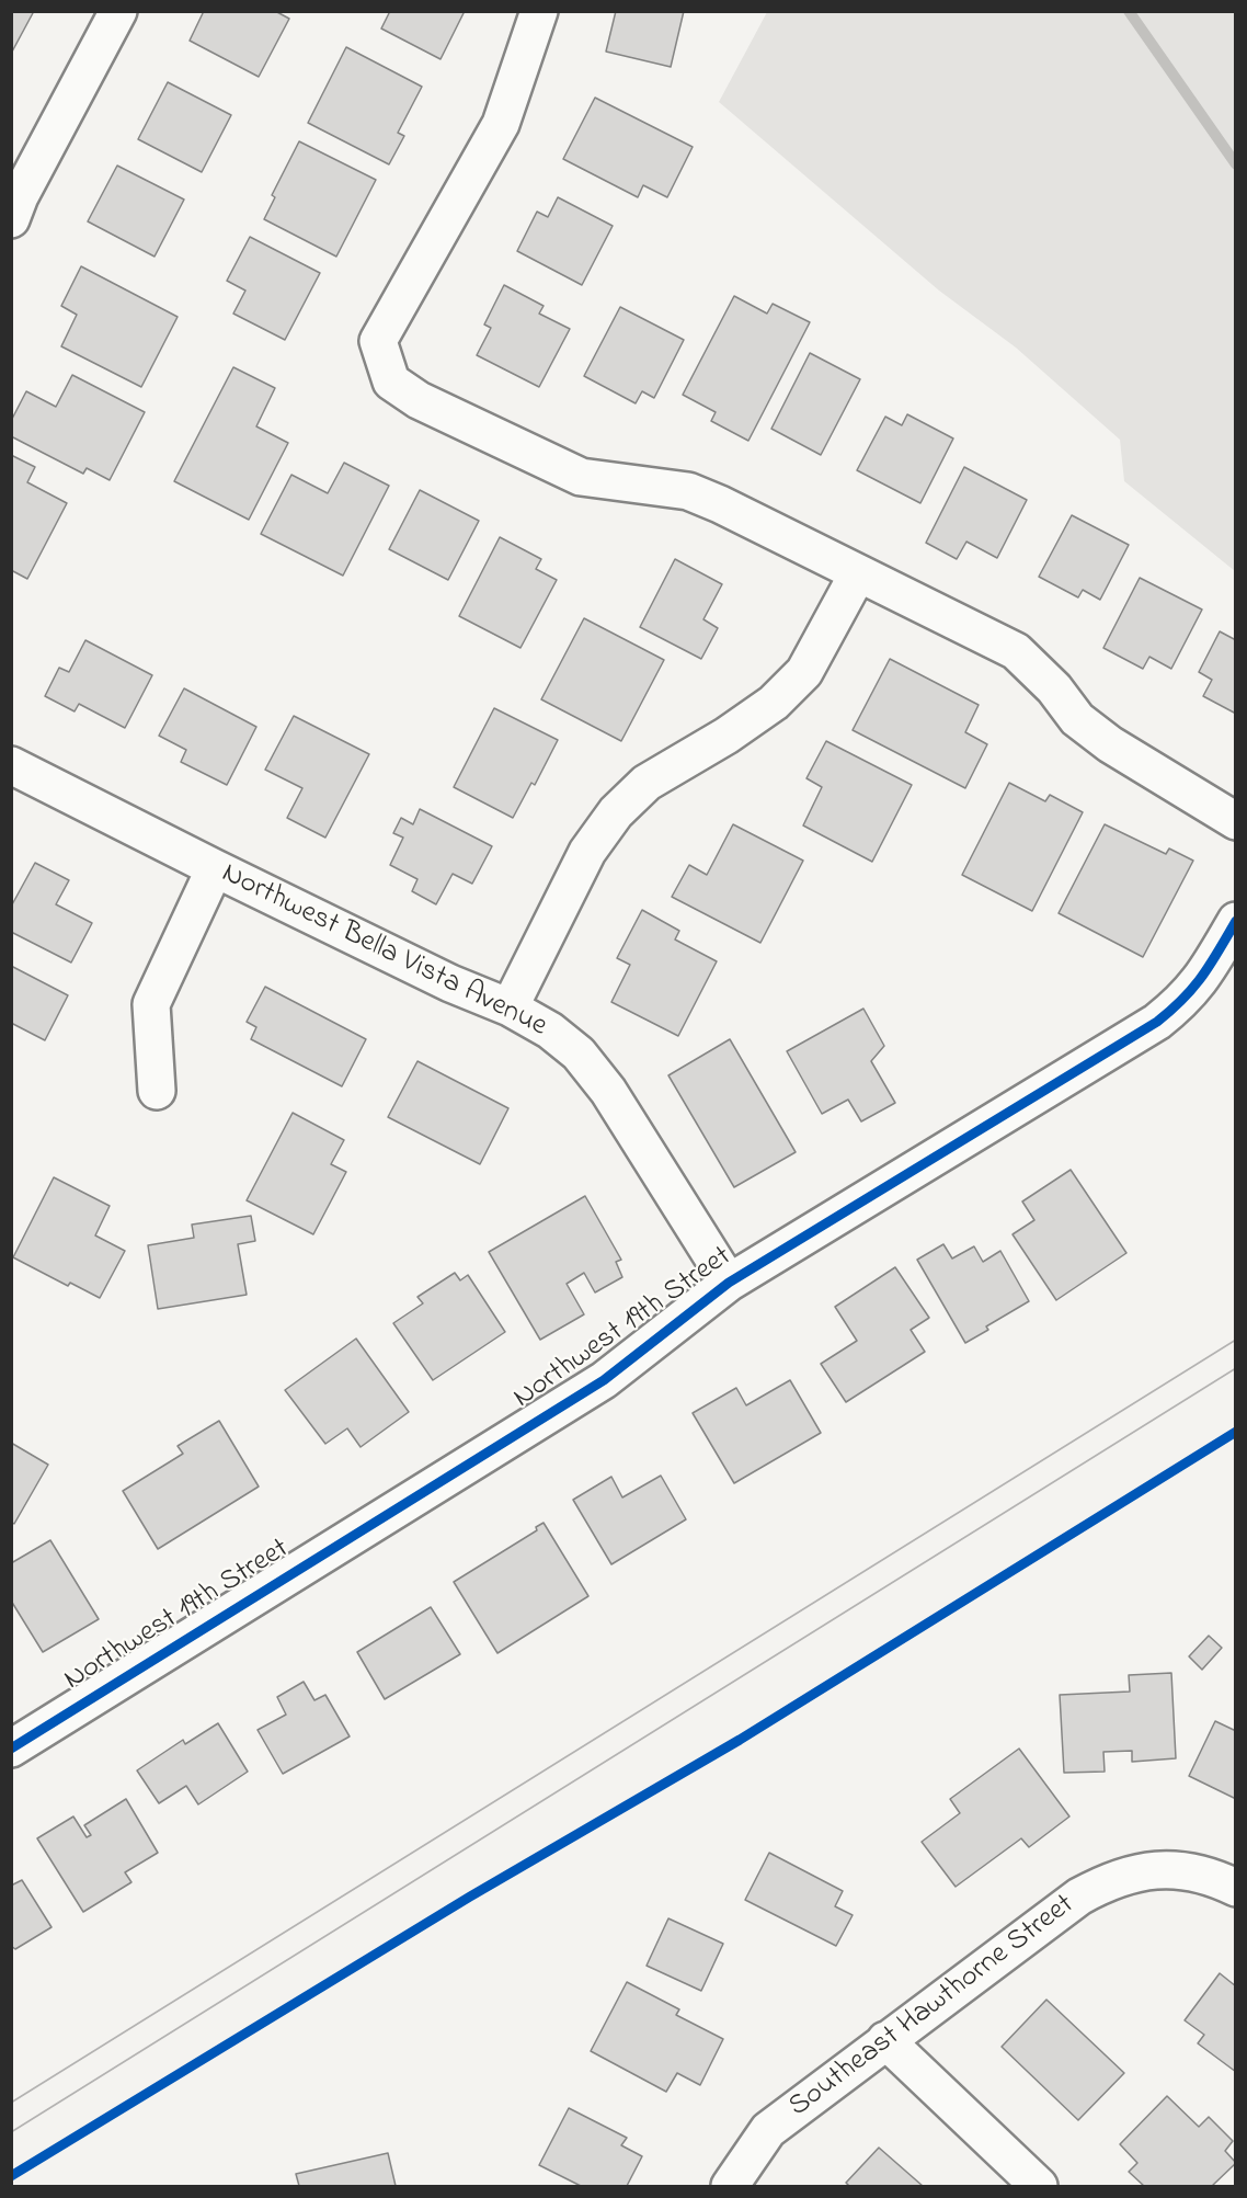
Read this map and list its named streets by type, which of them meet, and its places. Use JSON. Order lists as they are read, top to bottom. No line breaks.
{"streets":{"street":["Northwest Bella Vista Avenue","Northwest 19th Street","Southeast Hawthorne Street"]},"crossings":[["Northwest Bella Vista Avenue","Northwest 19th Street"]]}
